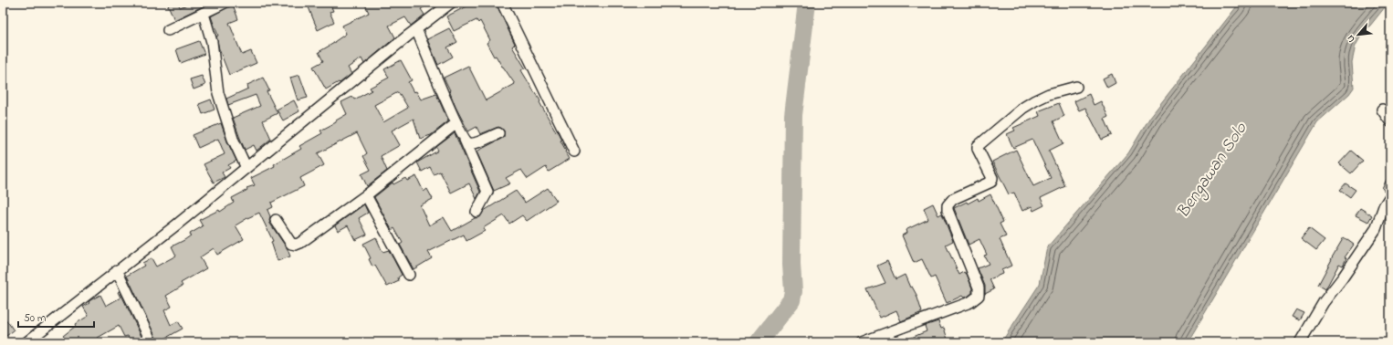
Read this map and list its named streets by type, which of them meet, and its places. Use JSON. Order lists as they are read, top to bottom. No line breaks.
{"water":["Bengawan Solo"],"scale_bar":"50 m","north":"bottom left"}
